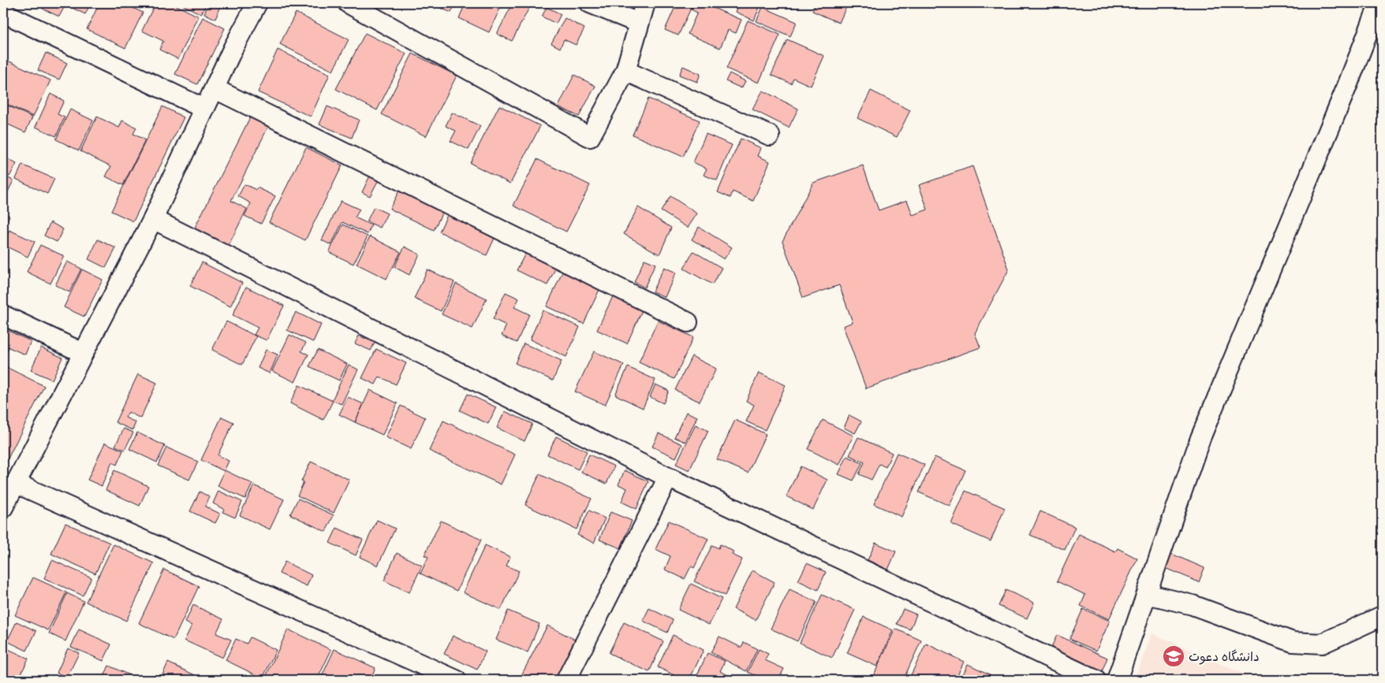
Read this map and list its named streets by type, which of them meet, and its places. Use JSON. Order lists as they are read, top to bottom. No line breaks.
{"places":{"school or university":["دانشگاه دعوت"]}}
